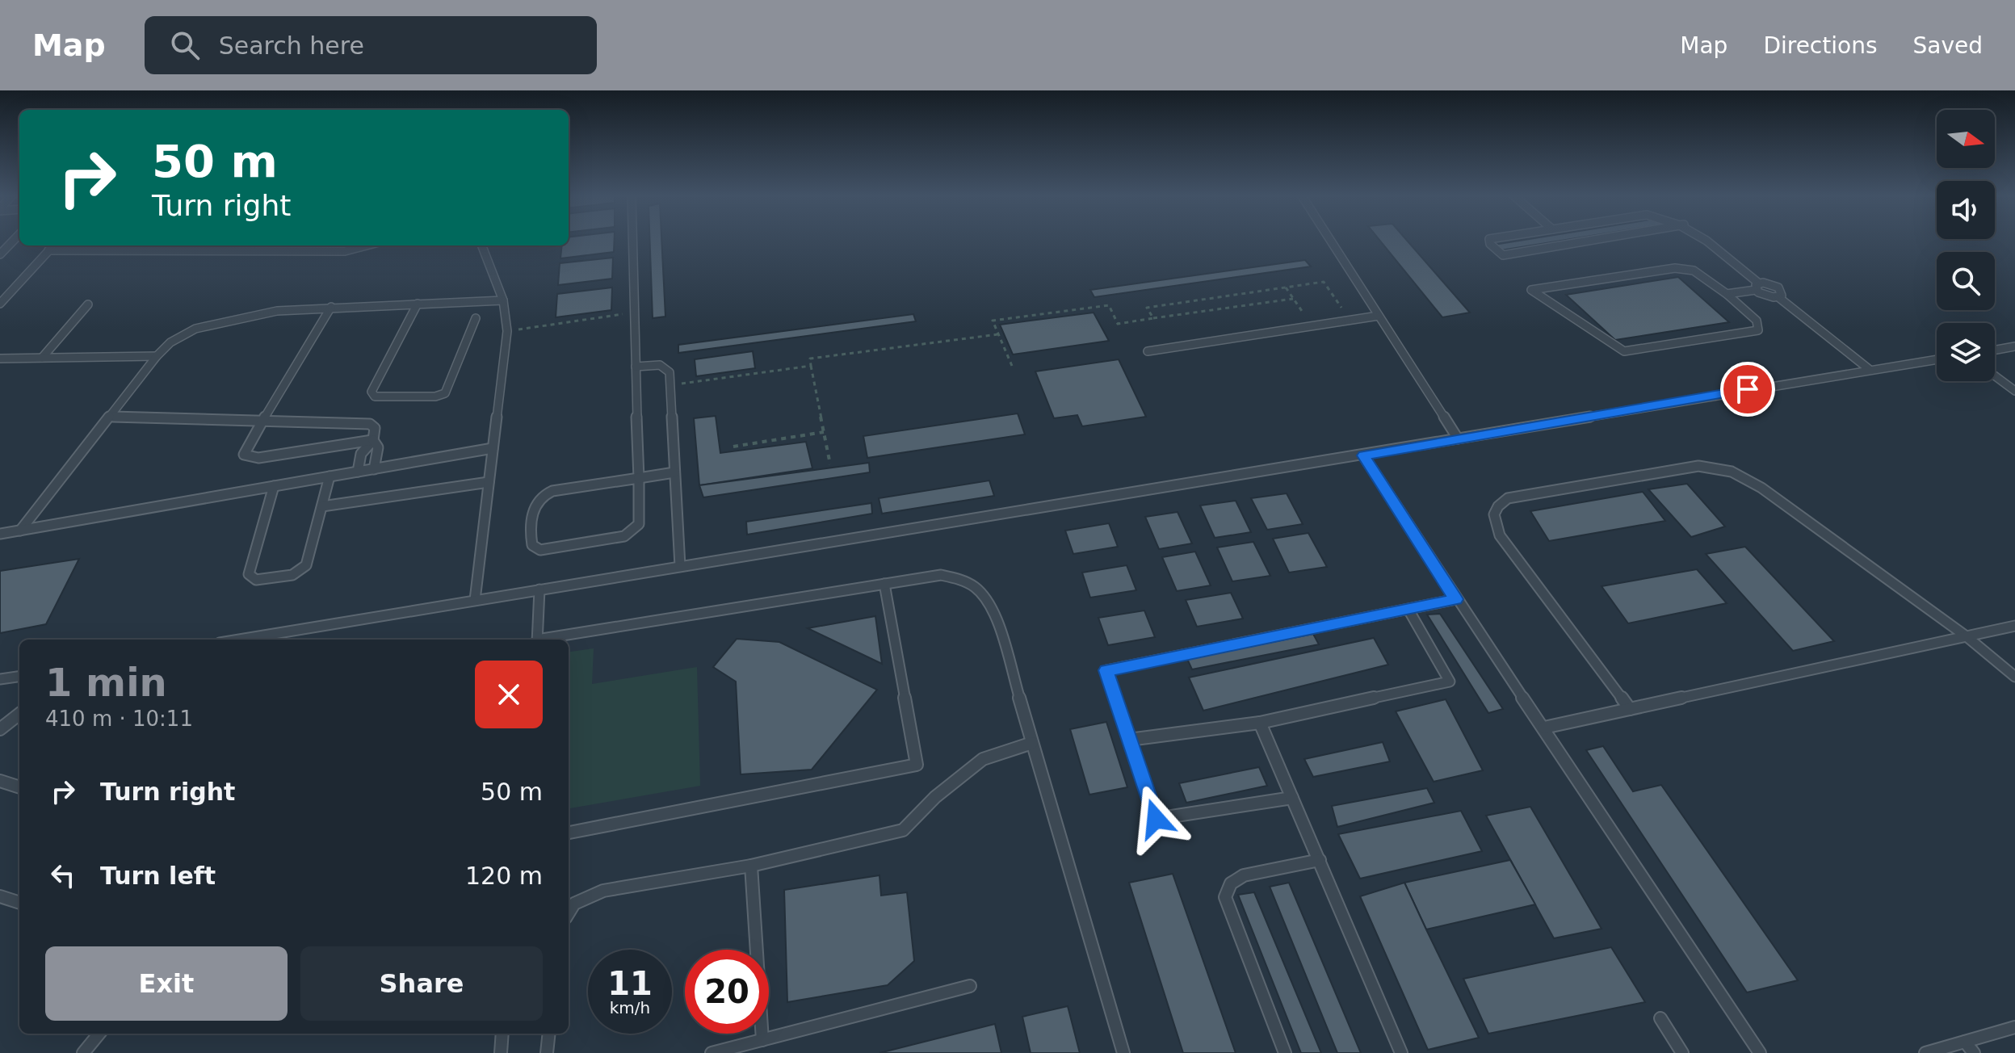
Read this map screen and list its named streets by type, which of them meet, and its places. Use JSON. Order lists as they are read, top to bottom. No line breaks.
{"north":"right","page":{"header":"Map","search":"Search here","nav":["Map","Directions","Saved"],"turn":["50 m","Turn right"],"heading":["1 min","410 m · 10:11"],"list":[{"name":"Turn right","value":"50 m"},{"name":"Turn left","value":"120 m"}],"buttons":["Exit","Share"],"speed":"11 km/h","limit":"20"}}
